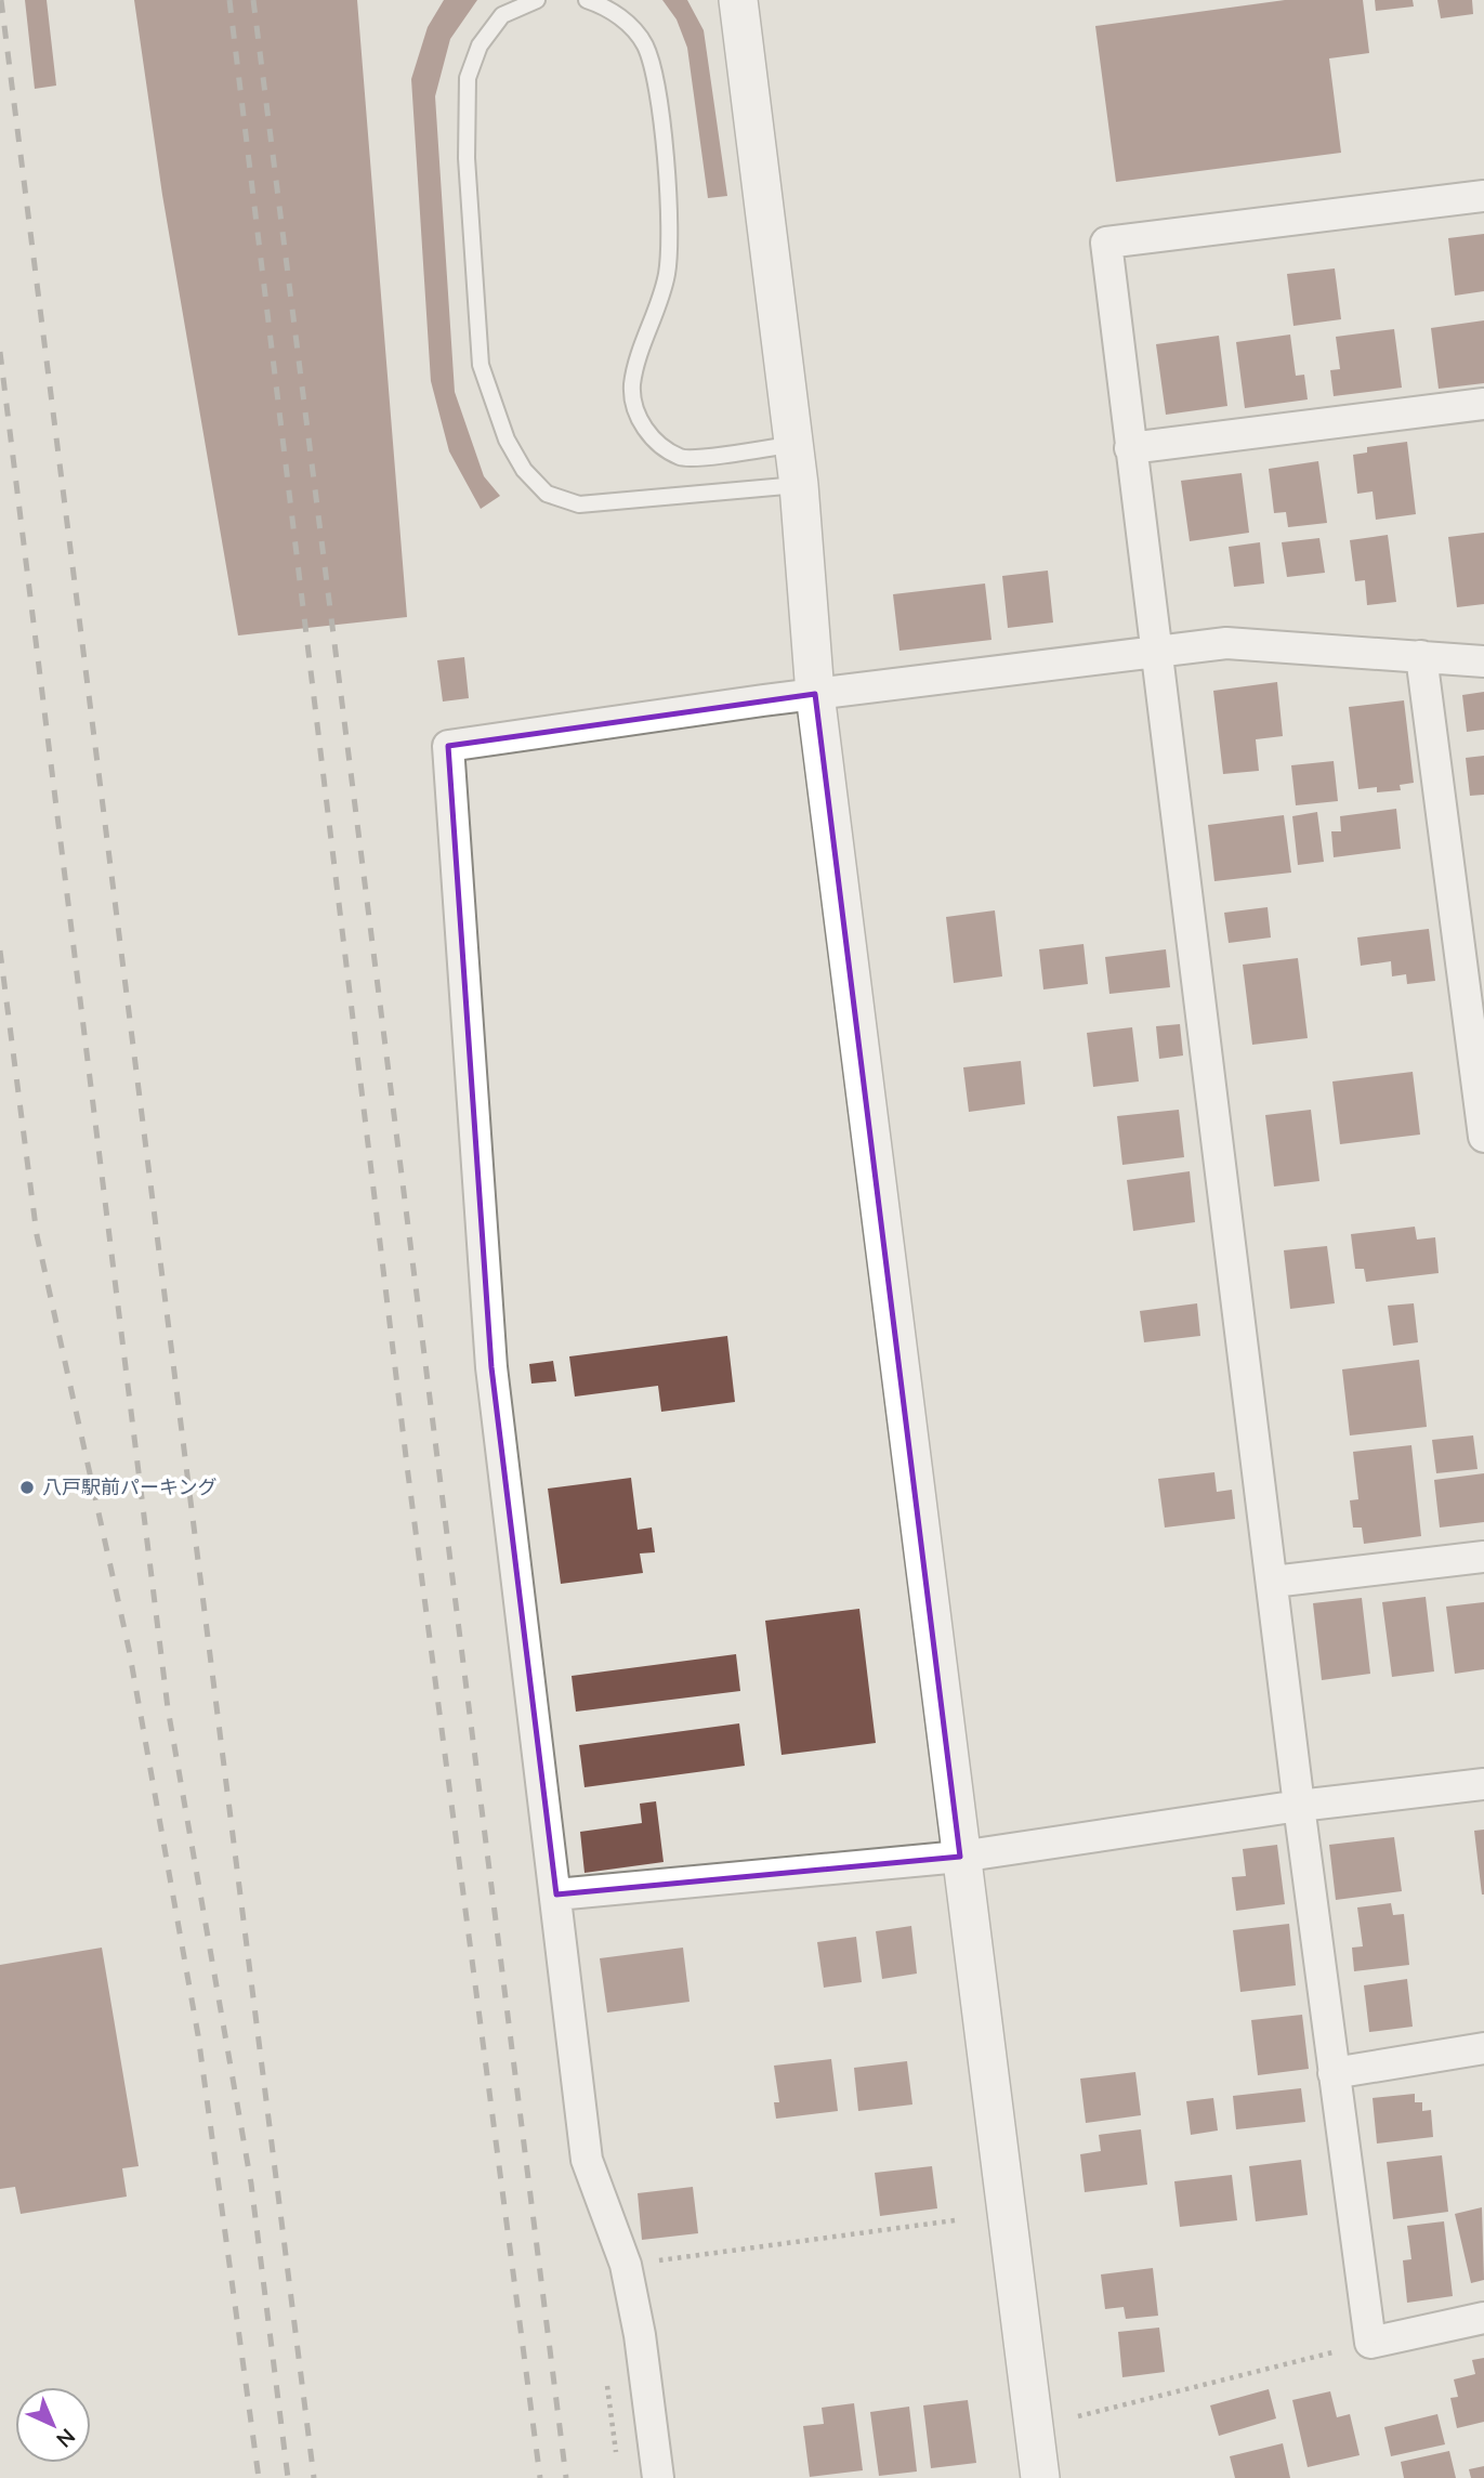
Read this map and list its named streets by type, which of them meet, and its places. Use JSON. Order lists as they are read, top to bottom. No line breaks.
{"places":["八戸駅前パーキング"],"north":"bottom right"}
